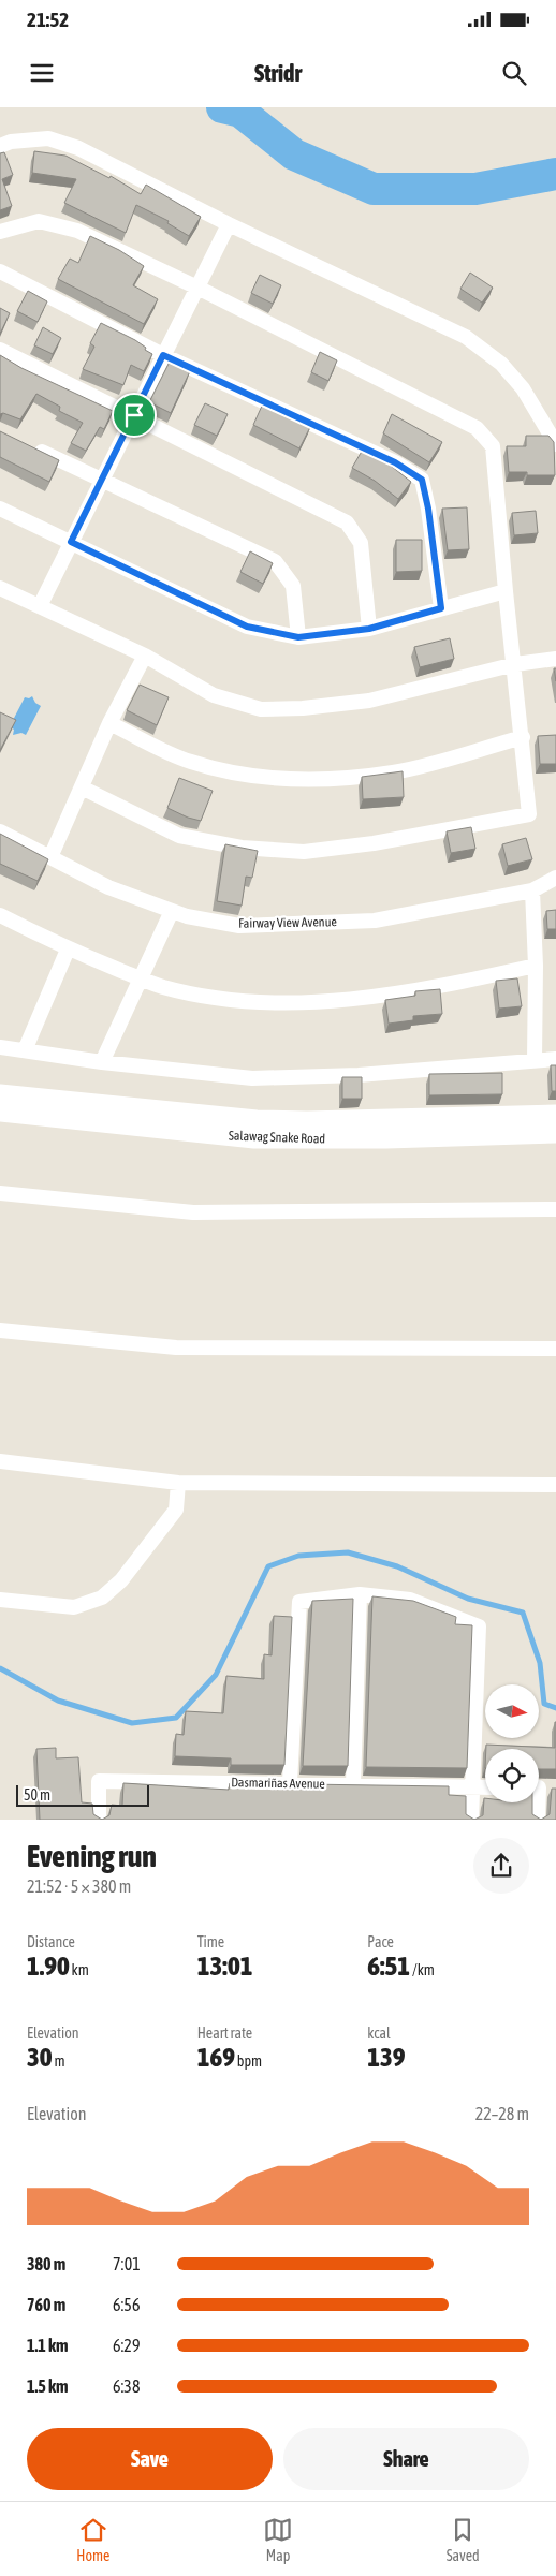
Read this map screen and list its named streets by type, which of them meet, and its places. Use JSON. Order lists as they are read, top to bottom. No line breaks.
{"streets":{"main road":["Salawag Snake Road"],"street":["Fairway View Avenue","Dasmariñas Avenue"]},"scale_bar":"50 m","north":"right","page":{"status":"21:52","header":"Stridr","scale":"50 m","heading":["Evening run","21:52 · 5 × 380 m"],"stats":[["Distance","1.90 km"],["Time","13:01"],["Pace","6:51 /km"],["Elevation","30 m"],["Heart rate","169 bpm"],["kcal","139"]],"chart":["Elevation","22–28 m"],"list":[{"name":"380 m","note":"7:01"},{"name":"760 m","note":"6:56"},{"name":"1.1 km","note":"6:29"},{"name":"1.5 km","note":"6:38"}],"buttons":["Save","Share"],"tabs":["Home","Map","Saved"]}}
